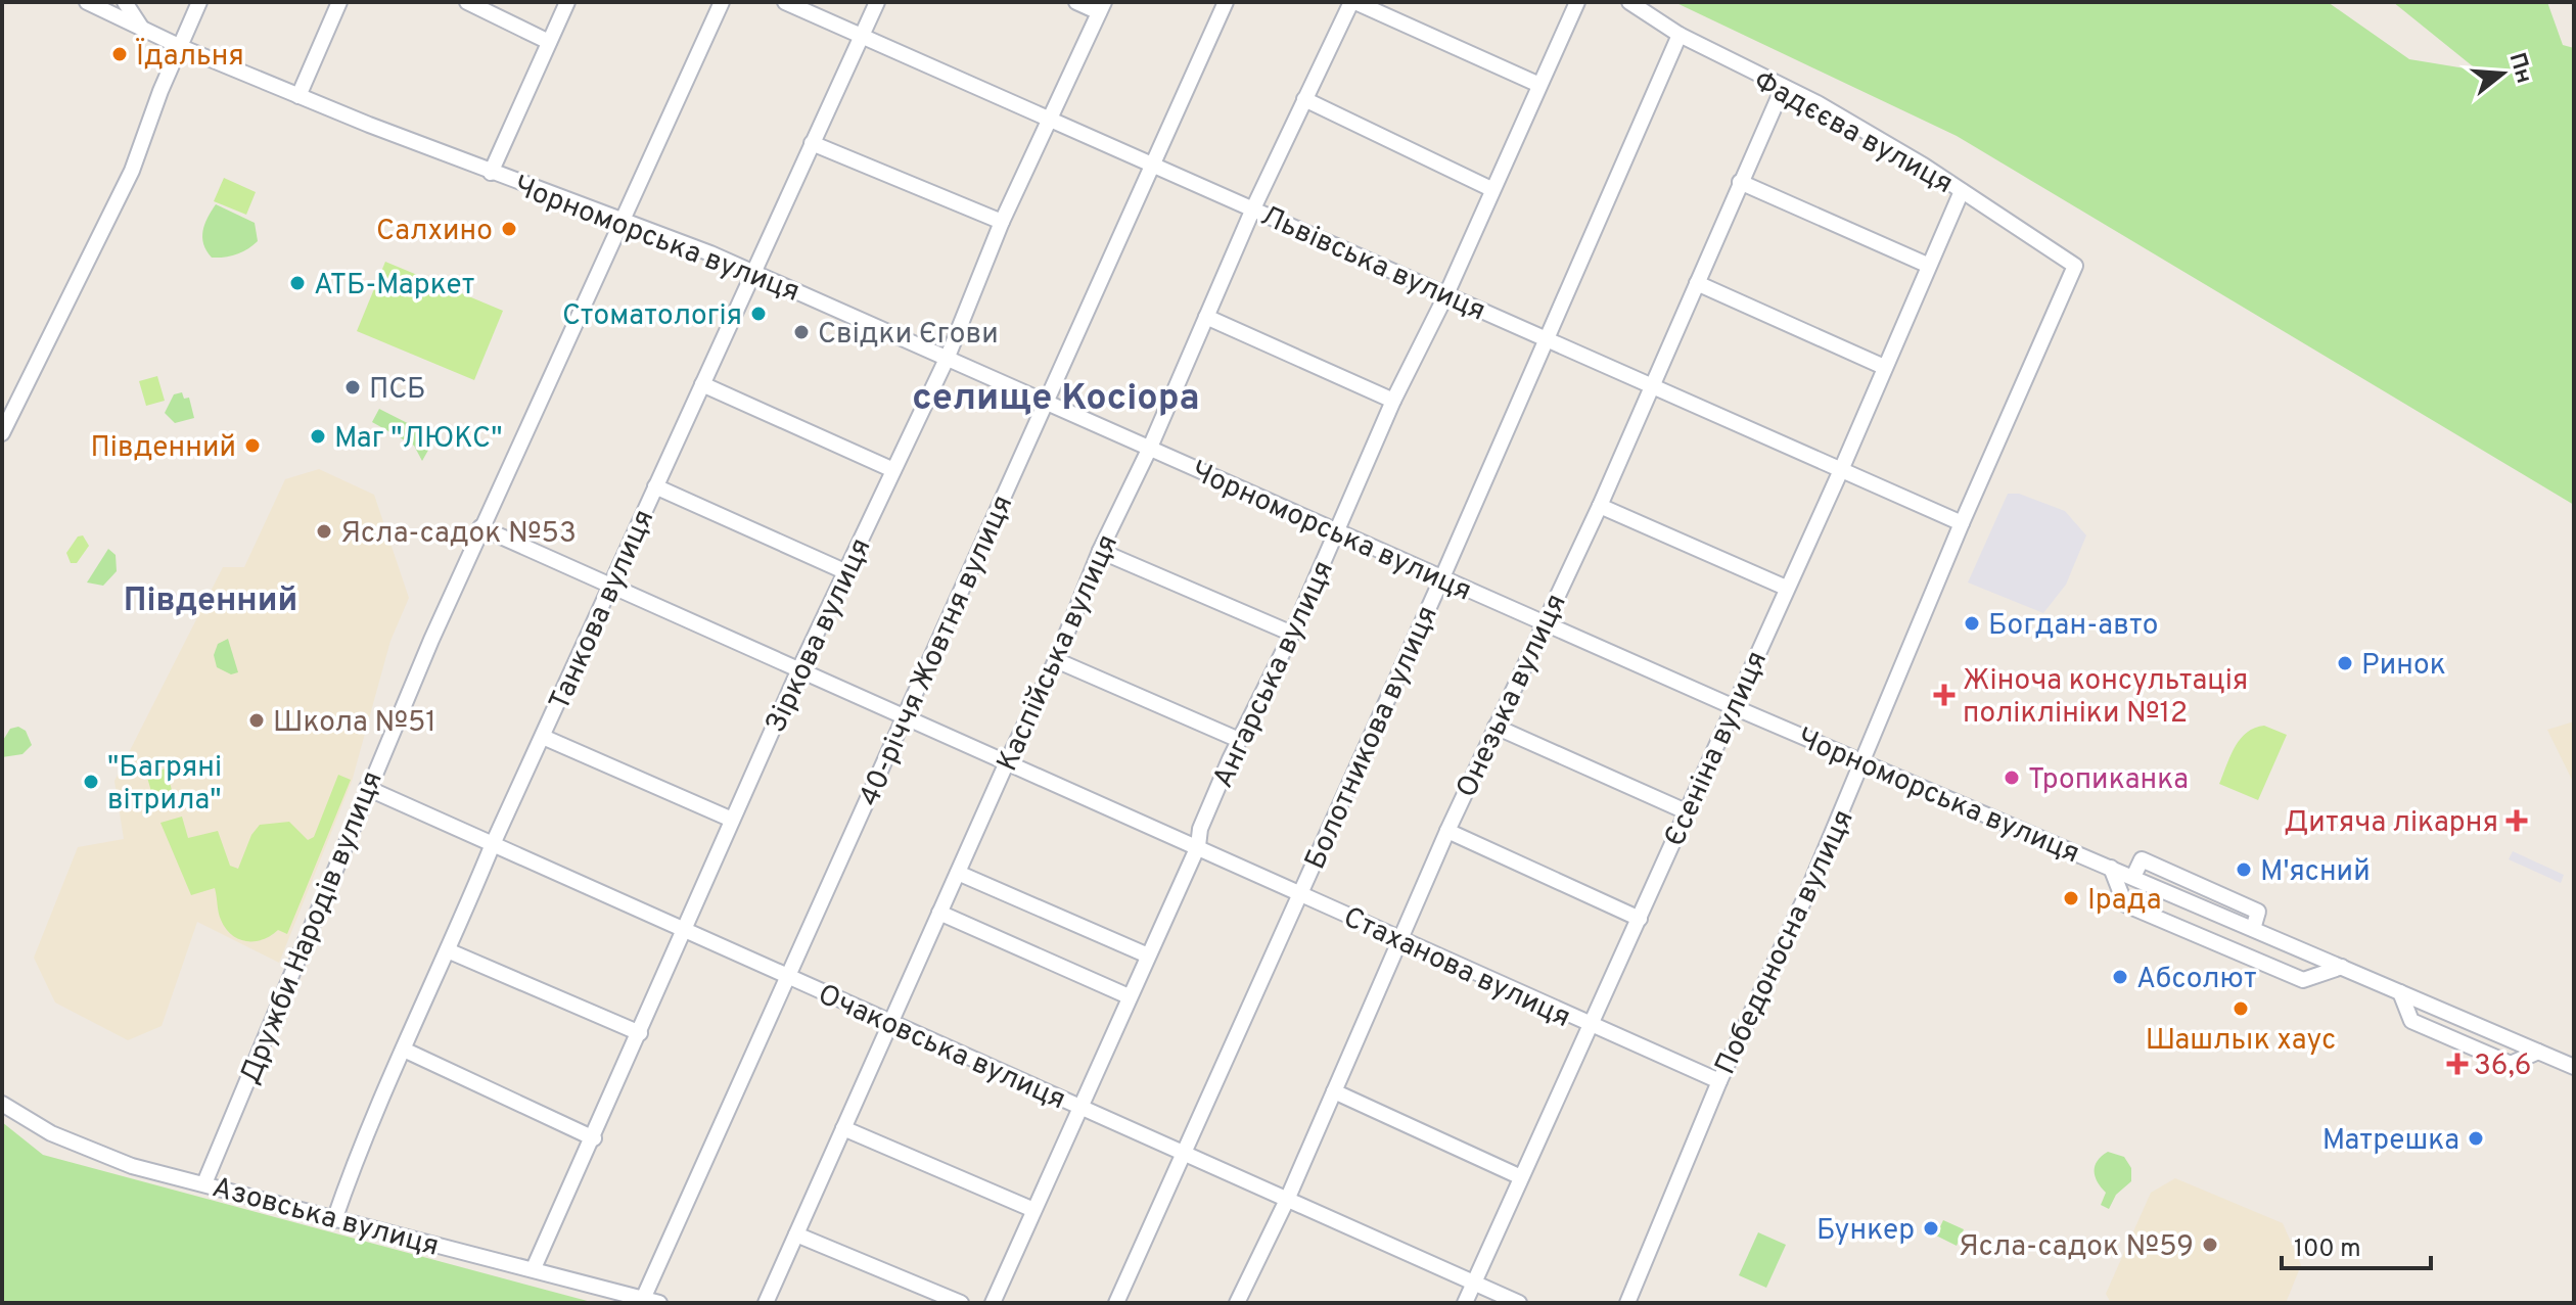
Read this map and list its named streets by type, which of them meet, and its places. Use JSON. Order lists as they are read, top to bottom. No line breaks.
{"streets":{"street":["Фадєєва вулиця","Чорноморська вулиця","Львівська вулиця","Танкова вулиця","Зіркова вулиця","40-річчя Жовтня вулиця","Каспійська вулиця","Ангарська вулиця","Онезька вулиця","Болотникова вулиця","Єсеніна вулиця","Дружби Народів вулиця","Победоносна вулиця","Стаханова вулиця","Очаковська вулиця","Азовська вулиця"]},"crossings":[["Фадєєва вулиця","Онезька вулиця"],["Фадєєва вулиця","Болотникова вулиця"],["Фадєєва вулиця","Єсеніна вулиця"],["Фадєєва вулиця","Победоносна вулиця"],["Чорноморська вулиця","Танкова вулиця"],["Чорноморська вулиця","Зіркова вулиця"],["Чорноморська вулиця","40-річчя Жовтня вулиця"],["Чорноморська вулиця","Каспійська вулиця"],["Чорноморська вулиця","Ангарська вулиця"],["Чорноморська вулиця","Онезька вулиця"],["Чорноморська вулиця","Болотникова вулиця"],["Чорноморська вулиця","Єсеніна вулиця"],["Чорноморська вулиця","Дружби Народів вулиця"],["Чорноморська вулиця","Победоносна вулиця"],["Львівська вулиця","Танкова вулиця"],["Львівська вулиця","Зіркова вулиця"],["Львівська вулиця","40-річчя Жовтня вулиця"],["Львівська вулиця","Каспійська вулиця"],["Львівська вулиця","Ангарська вулиця"],["Львівська вулиця","Онезька вулиця"],["Львівська вулиця","Болотникова вулиця"],["Львівська вулиця","Єсеніна вулиця"],["Львівська вулиця","Победоносна вулиця"],["Танкова вулиця","Стаханова вулиця"],["Танкова вулиця","Очаковська вулиця"],["Танкова вулиця","Азовська вулиця"],["Зіркова вулиця","Стаханова вулиця"],["Зіркова вулиця","Очаковська вулиця"],["Зіркова вулиця","Азовська вулиця"],["40-річчя Жовтня вулиця","Стаханова вулиця"],["40-річчя Жовтня вулиця","Очаковська вулиця"],["40-річчя Жовтня вулиця","Азовська вулиця"],["Каспійська вулиця","Стаханова вулиця"],["Каспійська вулиця","Очаковська вулиця"],["Ангарська вулиця","Стаханова вулиця"],["Ангарська вулиця","Очаковська вулиця"],["Онезька вулиця","Стаханова вулиця"],["Онезька вулиця","Очаковська вулиця"],["Болотникова вулиця","Стаханова вулиця"],["Болотникова вулиця","Очаковська вулиця"],["Єсеніна вулиця","Стаханова вулиця"],["Єсеніна вулиця","Очаковська вулиця"],["Дружби Народів вулиця","Стаханова вулиця"],["Дружби Народів вулиця","Очаковська вулиця"],["Дружби Народів вулиця","Азовська вулиця"],["Победоносна вулиця","Стаханова вулиця"]],"districts":["селище Косіора","Південний"],"places":{"other":["Їдальня","Салхино","АТБ-Маркет","Стоматологія","Свідки Єгови","ПСБ","Маг \"ЛЮКС\"","Південний","Ясла-садок №53","Богдан-авто","Ринок","Школа №51","Тропиканка","\"Багряні вітрила\"","М'ясний","Ірада","Абсолют","Шашлык хаус","Матрешка","Бункер","Ясла-садок №59"],"health":["Жіноча консультація поліклініки №12","Дитяча лікарня","36,6"]},"scale_bar":"100 m","north":"right"}
